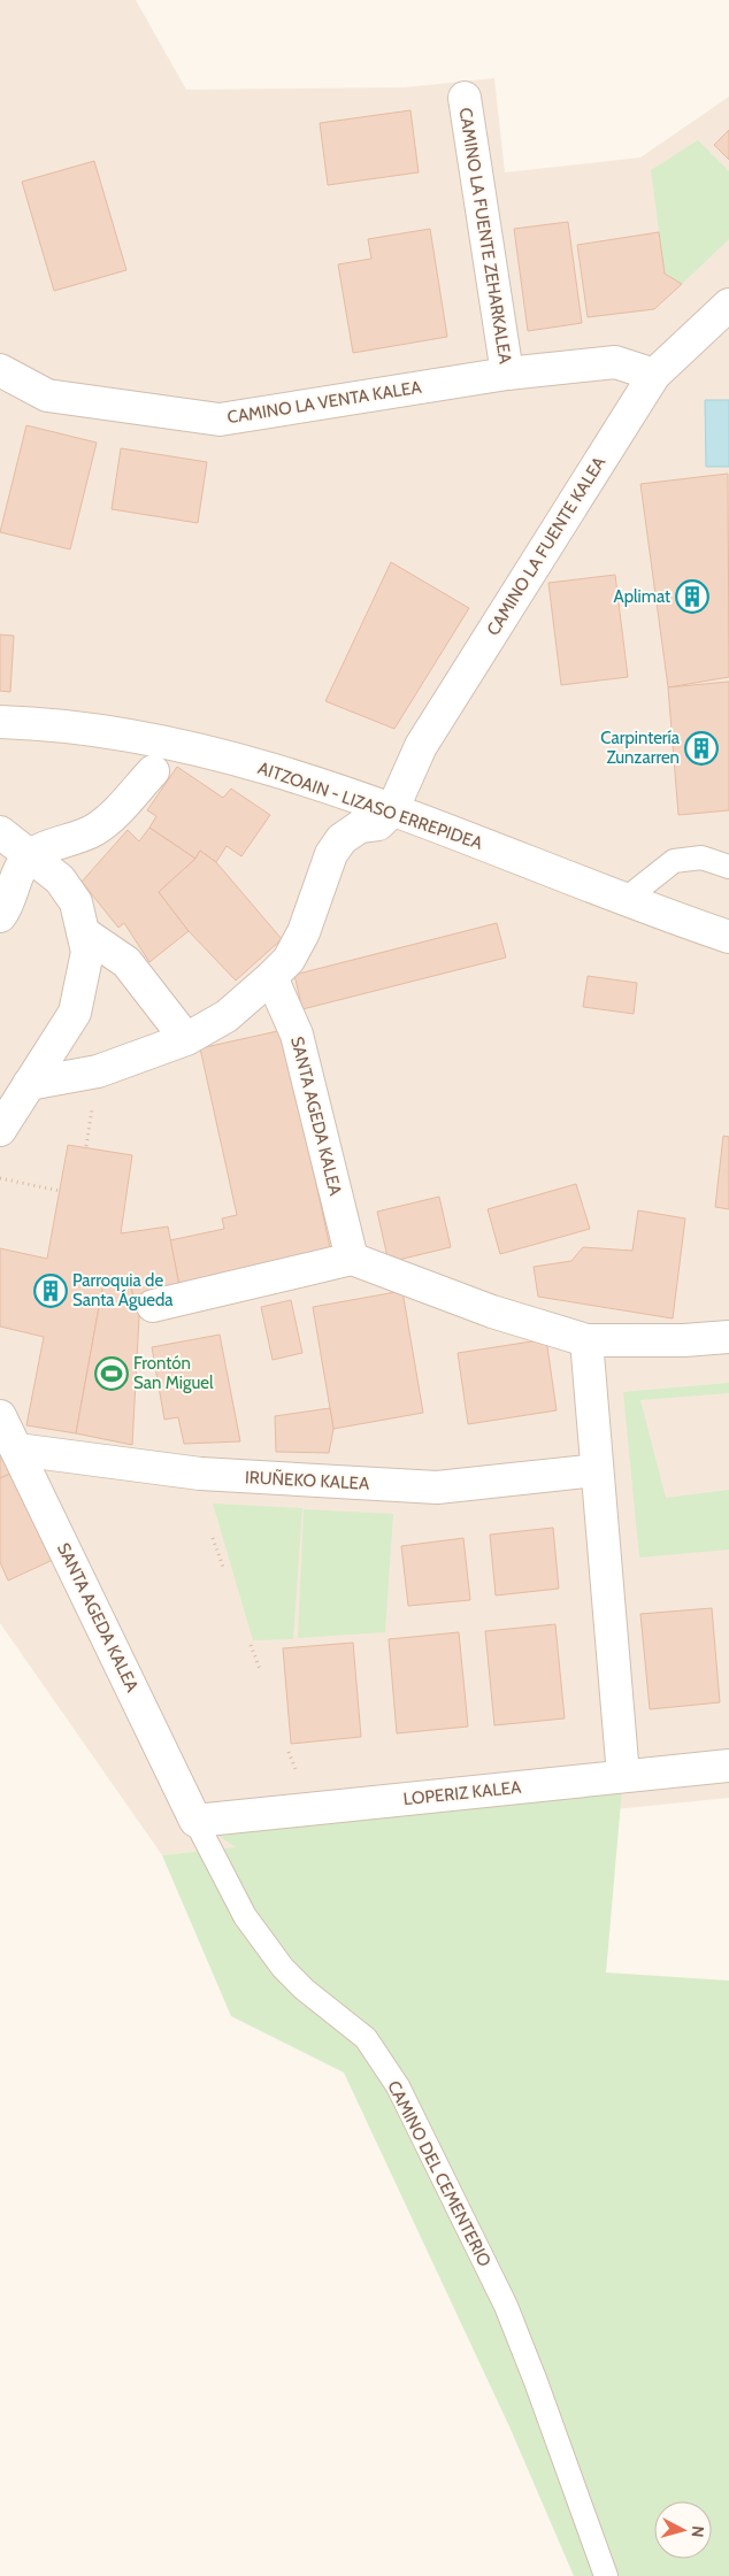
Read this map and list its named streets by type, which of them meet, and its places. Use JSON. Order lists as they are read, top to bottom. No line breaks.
{"streets":{"street":["CAMINO LA FUENTE ZEHARKALEA","CAMINO LA VENTA KALEA","CAMINO LA FUENTE KALEA","AITZOAIN - LIZASO ERREPIDEA","SANTA AGEDA KALEA","IRUÑEKO KALEA","LOPERIZ KALEA"],"lane":["CAMINO DEL CEMENTERIO"]},"crossings":[["CAMINO LA FUENTE ZEHARKALEA","CAMINO LA VENTA KALEA"],["CAMINO LA VENTA KALEA","CAMINO LA FUENTE KALEA"],["CAMINO LA FUENTE KALEA","AITZOAIN - LIZASO ERREPIDEA"],["SANTA AGEDA KALEA","IRUÑEKO KALEA"],["SANTA AGEDA KALEA","LOPERIZ KALEA"],["SANTA AGEDA KALEA","CAMINO DEL CEMENTERIO"],["LOPERIZ KALEA","CAMINO DEL CEMENTERIO"]],"places":{"building":["Aplimat","Carpintería Zunzarren","Parroquia de Santa Águeda"],"sports":["Frontón San Miguel"]},"north":"right"}
